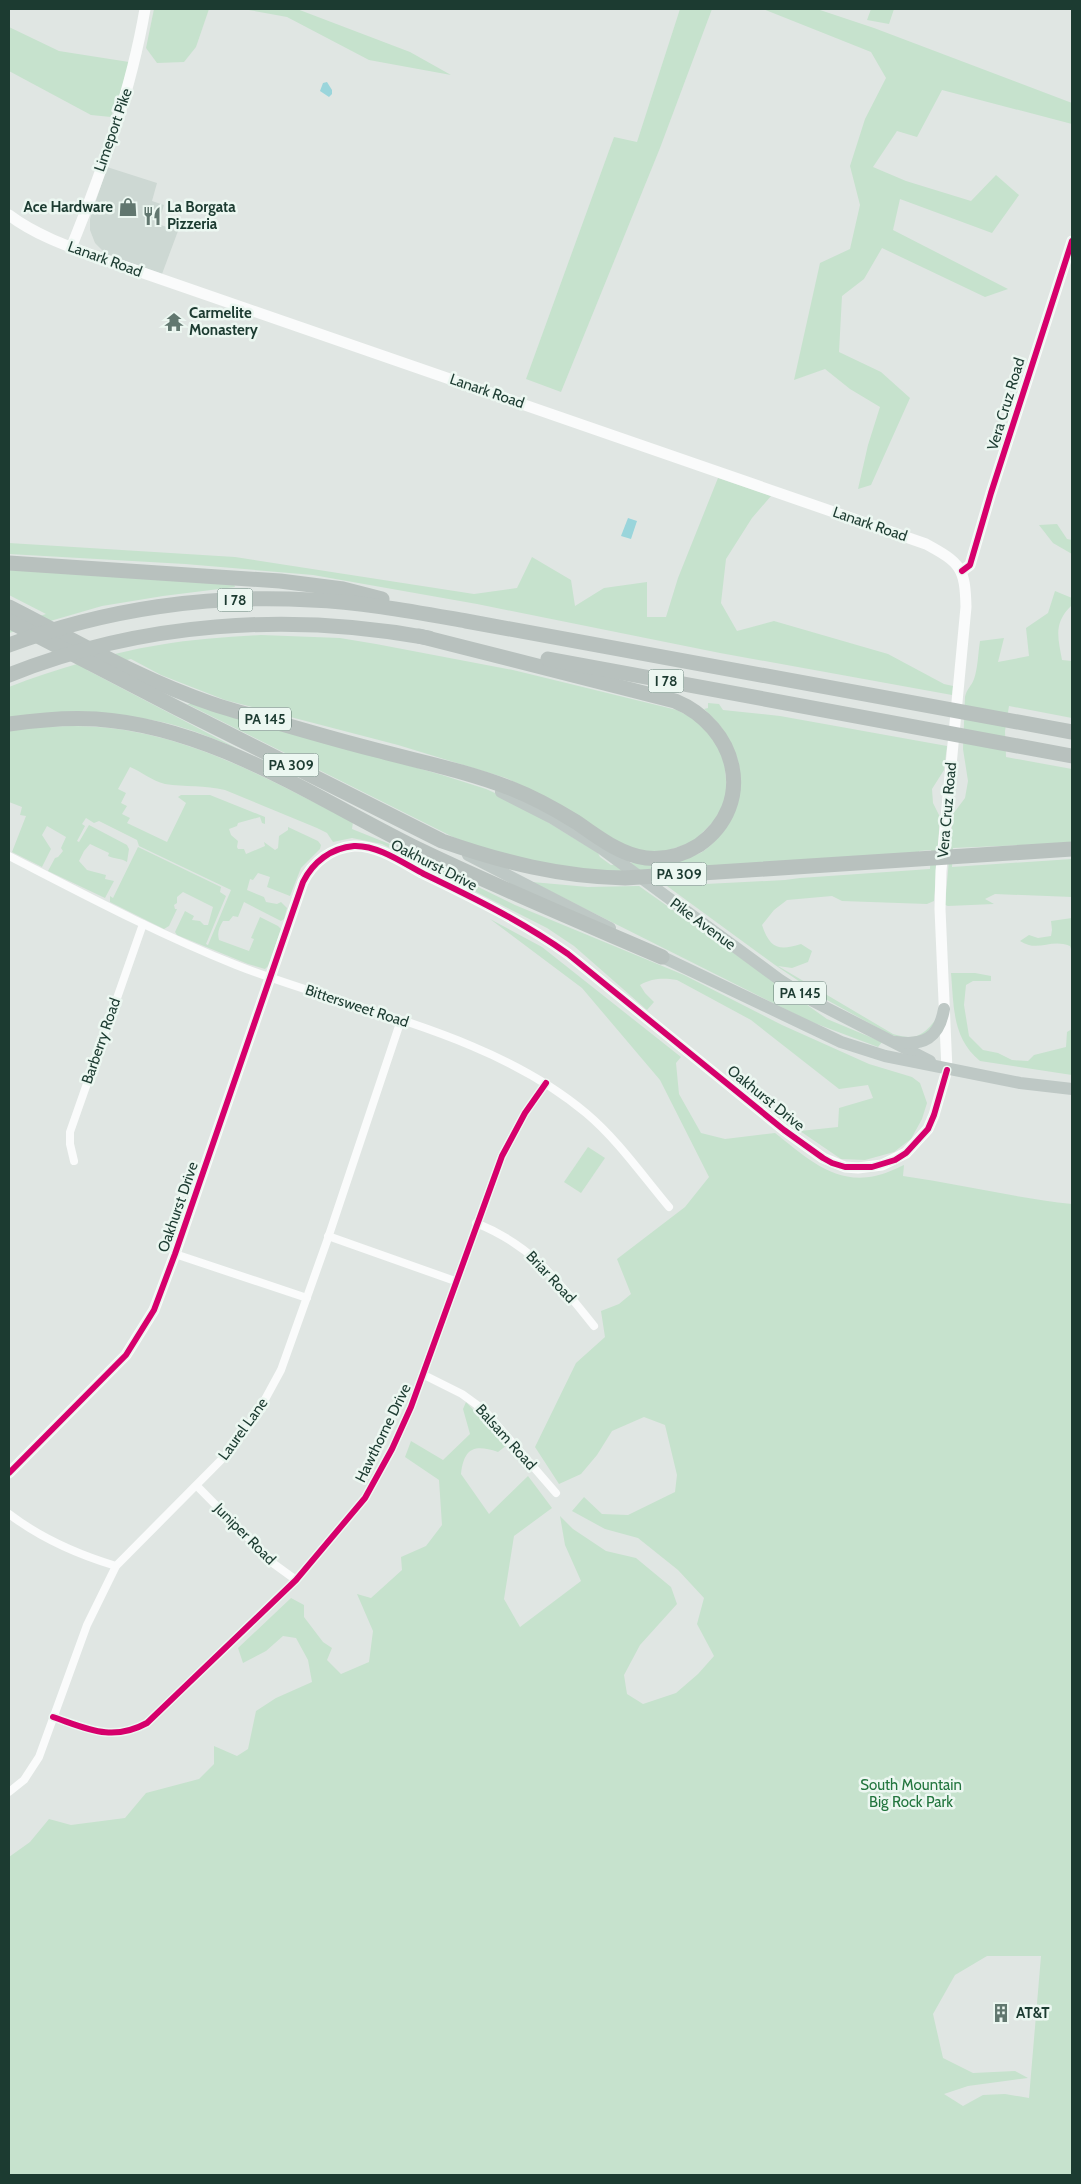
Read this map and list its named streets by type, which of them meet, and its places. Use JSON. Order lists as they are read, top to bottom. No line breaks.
{"streets":{"highway":["I 78","PA 145","PA 309"],"main road":["Pike Avenue"],"street":["Limeport Pike","Lanark Road","Vera Cruz Road","Oakhurst Drive","Bittersweet Road","Barberry Road","Briar Road","Laurel Lane","Hawthorne Drive","Balsam Road","Juniper Road"]},"crossings":[["Limeport Pike","Lanark Road"],["Lanark Road","Vera Cruz Road"],["PA 145","PA 309"],["PA 145","Pike Avenue"],["Oakhurst Drive","Pike Avenue"],["Oakhurst Drive","Bittersweet Road"],["Bittersweet Road","Barberry Road"],["Bittersweet Road","Laurel Lane"],["Bittersweet Road","Hawthorne Drive"],["Briar Road","Hawthorne Drive"],["Laurel Lane","Hawthorne Drive"],["Laurel Lane","Juniper Road"],["Hawthorne Drive","Balsam Road"],["Hawthorne Drive","Juniper Road"]],"parks":["South Mountain Big Rock Park"],"places":{"shop":["Ace Hardware"],"restaurant":["La Borgata Pizzeria"],"temple":["Carmelite Monastery"],"building":["AT&T"]}}
